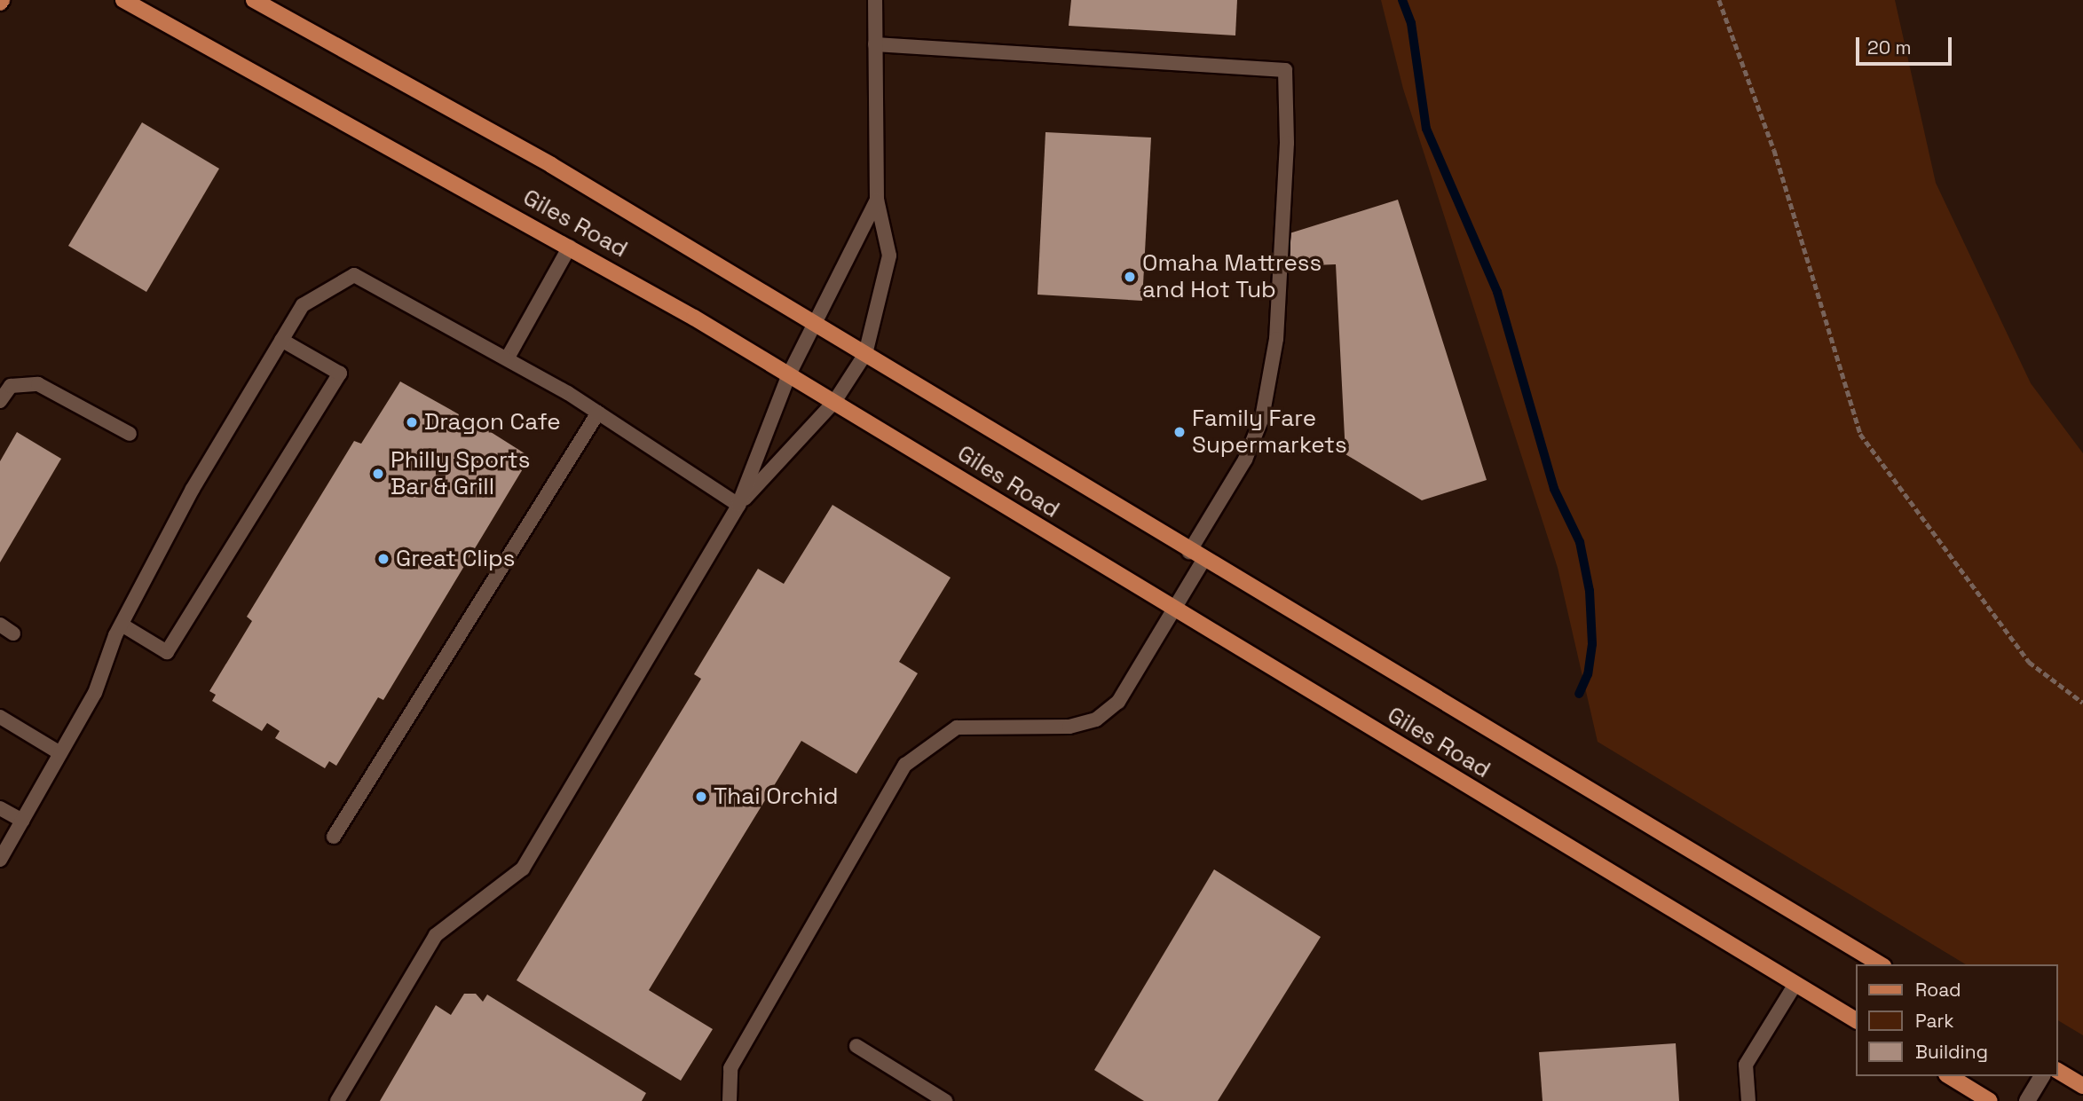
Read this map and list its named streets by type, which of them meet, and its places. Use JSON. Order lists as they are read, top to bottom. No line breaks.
{"streets":{"main road":["Giles Road"]},"places":["Omaha Mattress and Hot Tub","Dragon Cafe","Family Fare Supermarkets","Philly Sports Bar & Grill","Great Clips","Thai Orchid"],"legend":["Road","Park","Building"],"scale_bar":"20 m"}
